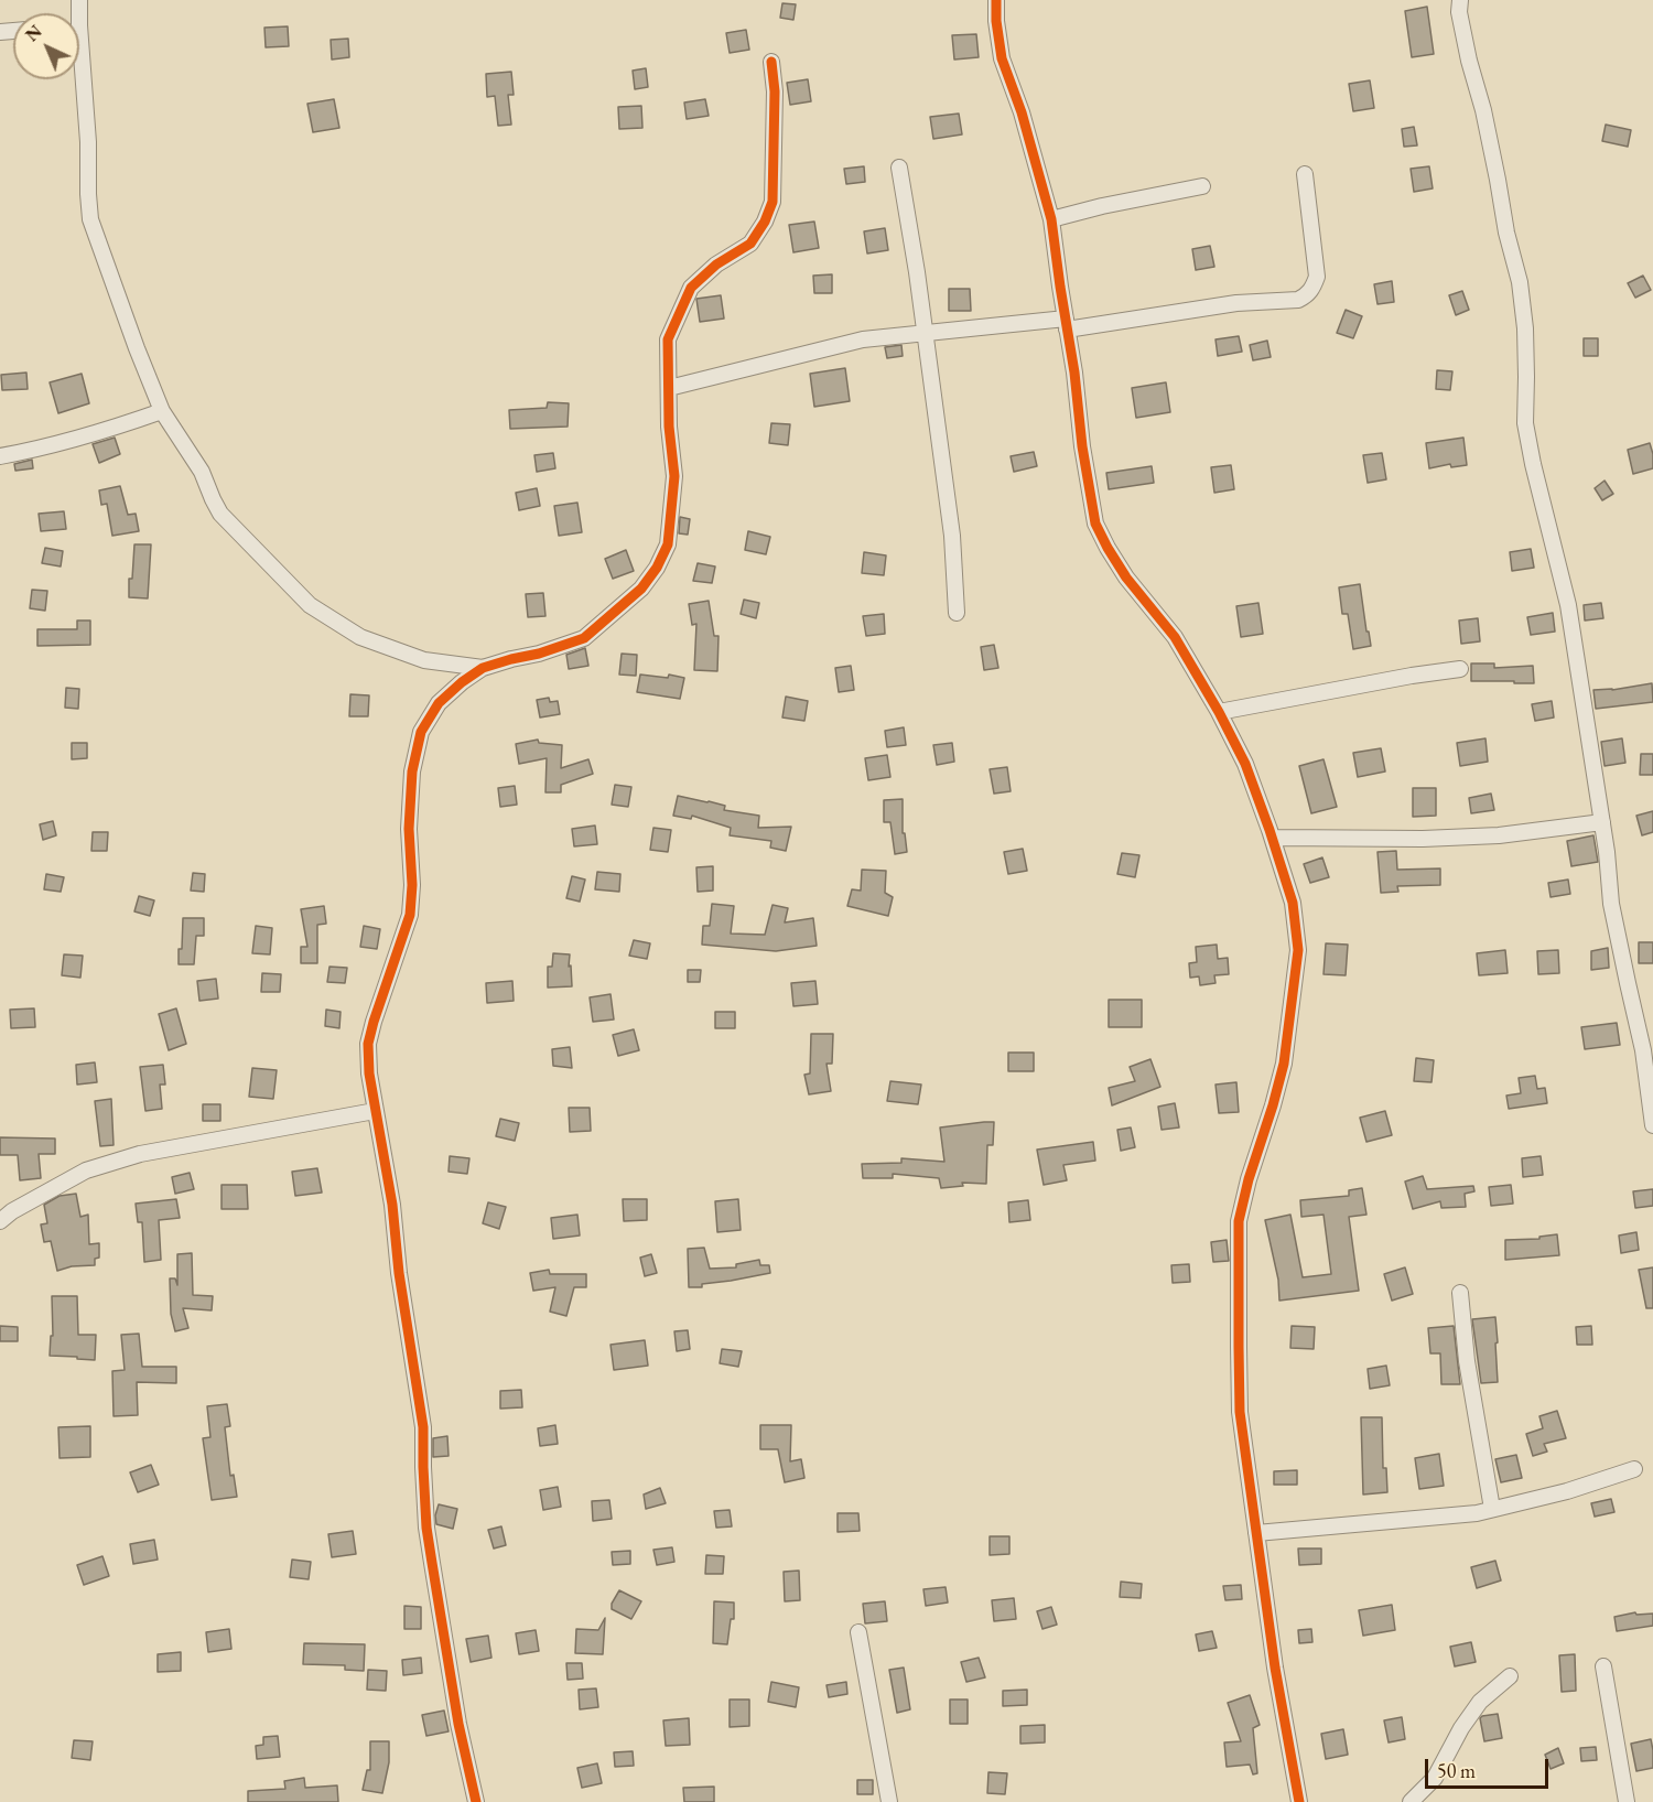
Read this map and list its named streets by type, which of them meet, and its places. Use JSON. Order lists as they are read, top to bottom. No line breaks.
{"scale_bar":"50 m","north":"top left"}
